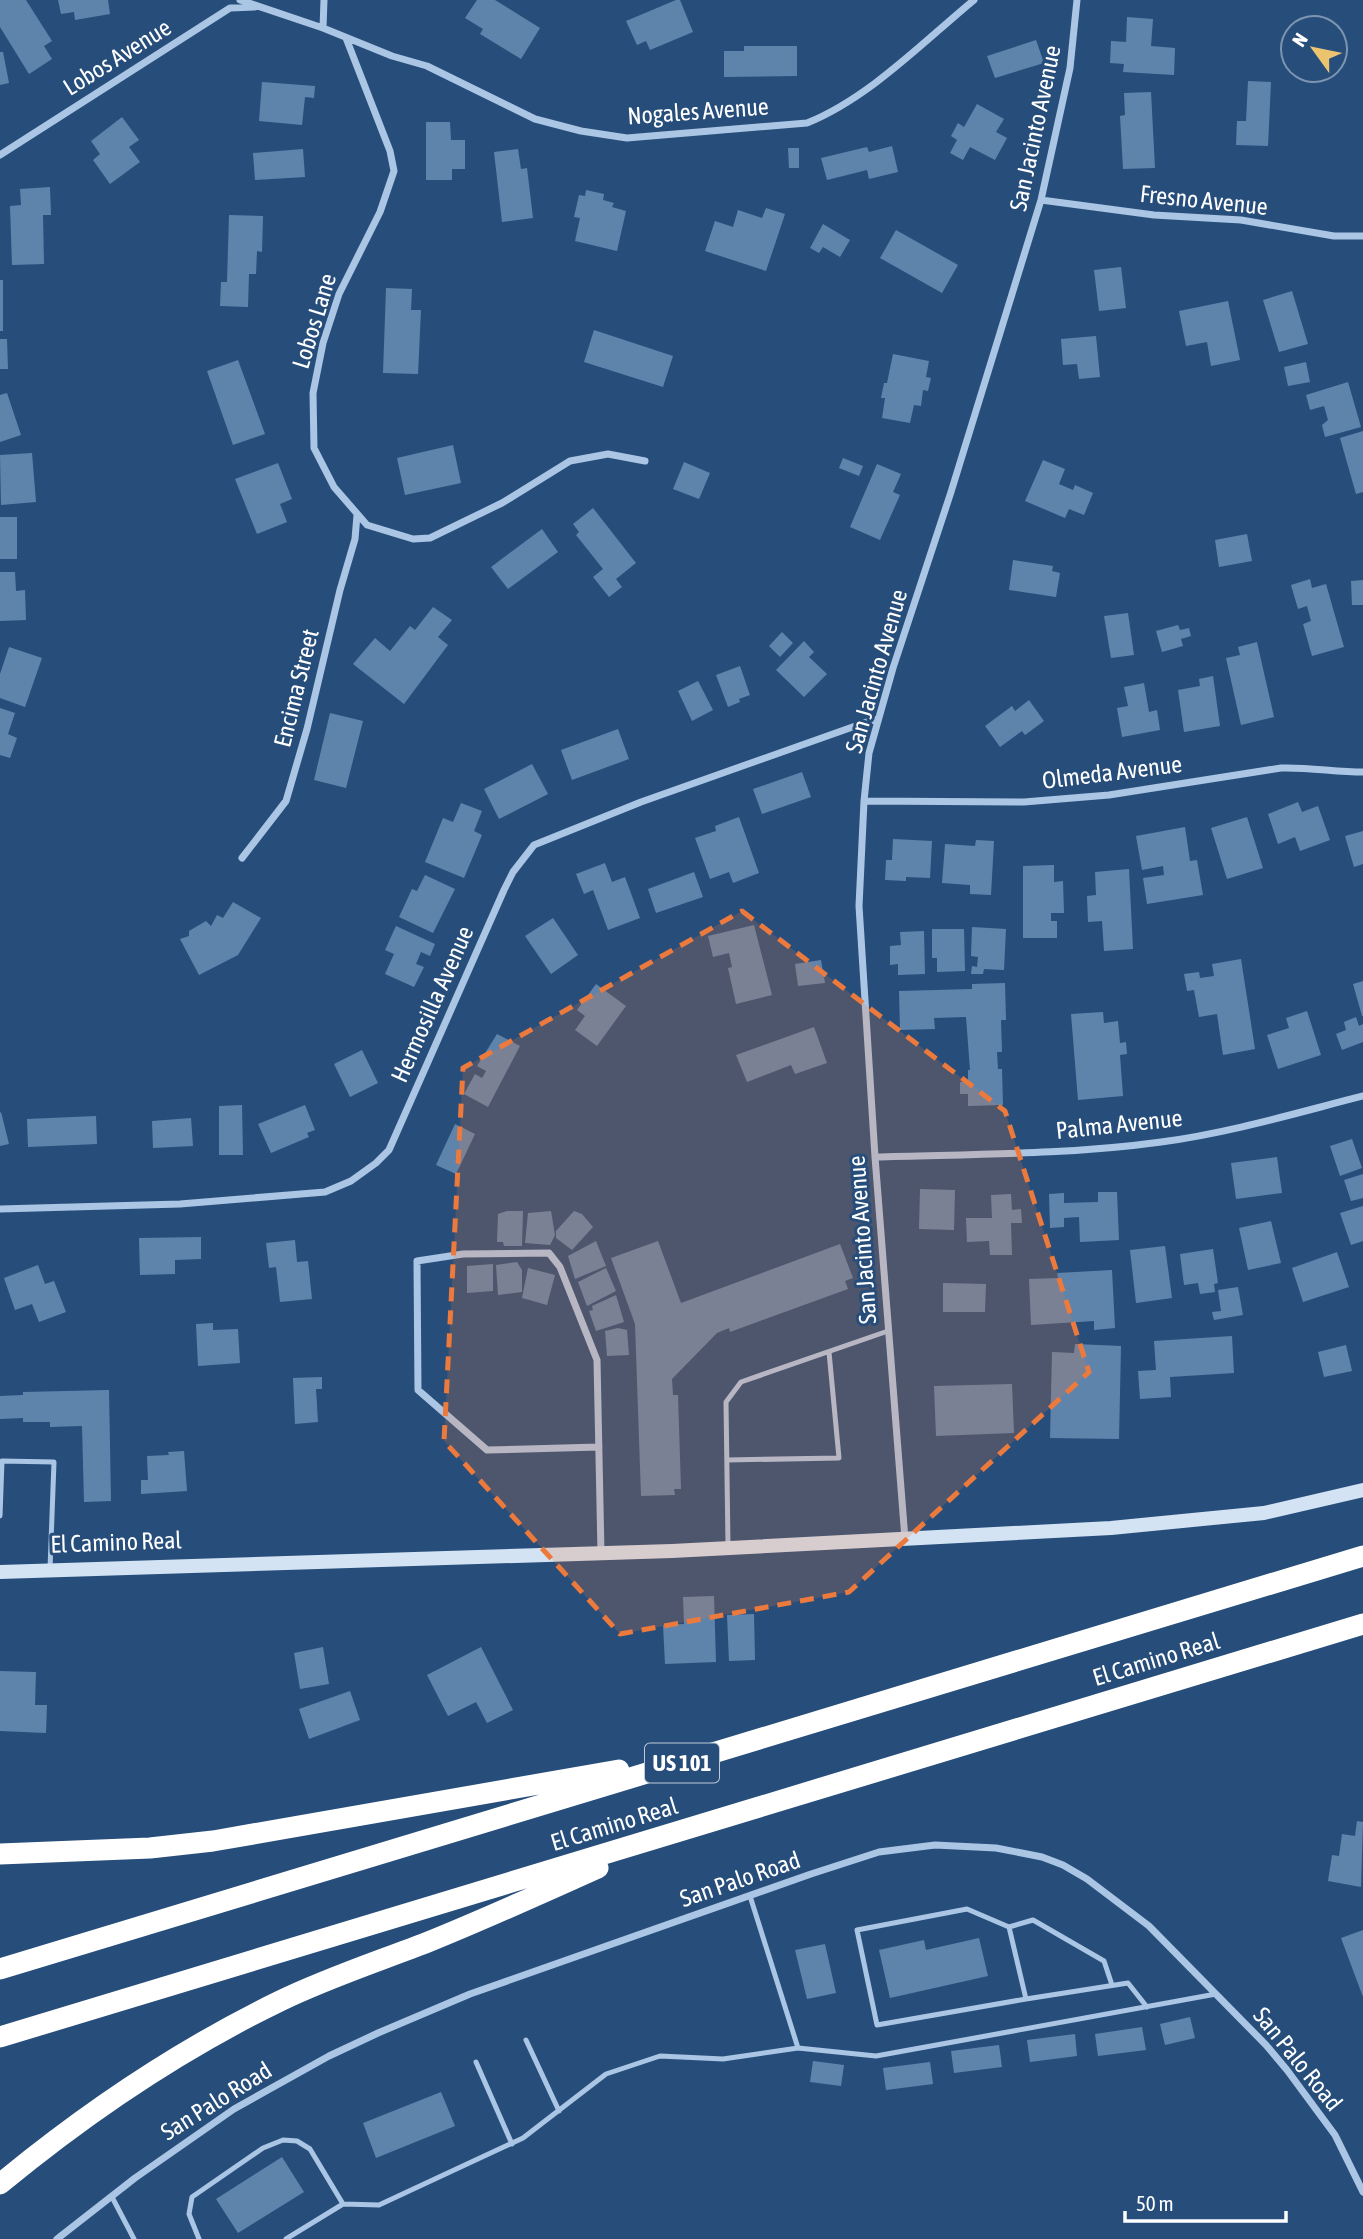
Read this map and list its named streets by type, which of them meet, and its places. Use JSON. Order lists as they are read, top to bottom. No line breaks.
{"streets":{"highway":["El Camino Real","US 101"],"street":["Lobos Avenue","Nogales Avenue","San Jacinto Avenue","Fresno Avenue","Lobos Lane","Encima Street","Olmeda Avenue","Hermosilla Avenue","Palma Avenue","San Palo Road"]},"crossings":[["Lobos Avenue","Nogales Avenue"],["Nogales Avenue","Lobos Lane"],["San Jacinto Avenue","Fresno Avenue"],["San Jacinto Avenue","Olmeda Avenue"],["San Jacinto Avenue","Hermosilla Avenue"],["San Jacinto Avenue","Palma Avenue"],["San Jacinto Avenue","El Camino Real"],["Lobos Lane","Encima Street"]],"scale_bar":"50 m","north":"top left"}
